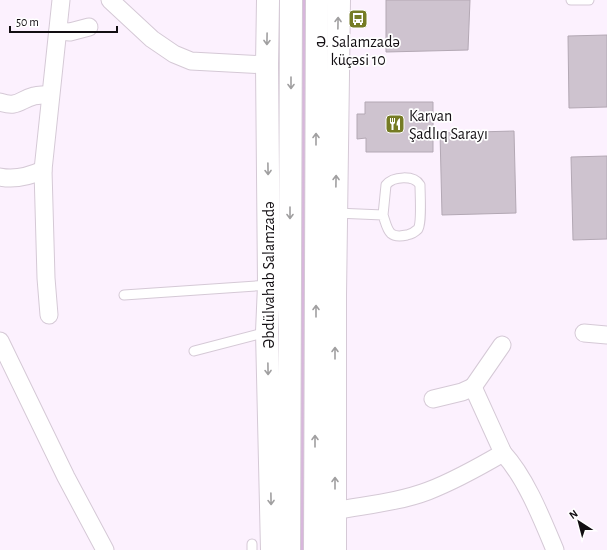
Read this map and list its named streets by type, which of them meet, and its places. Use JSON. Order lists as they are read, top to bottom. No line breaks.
{"streets":{"main road":["Əbdülvahab Salamzadə"]},"places":{"bus stop":["Ə. Salamzadə küçəsi 10"],"restaurant":["Karvan Şadlıq Sarayı"]},"scale_bar":"50 m","north":"top left"}
